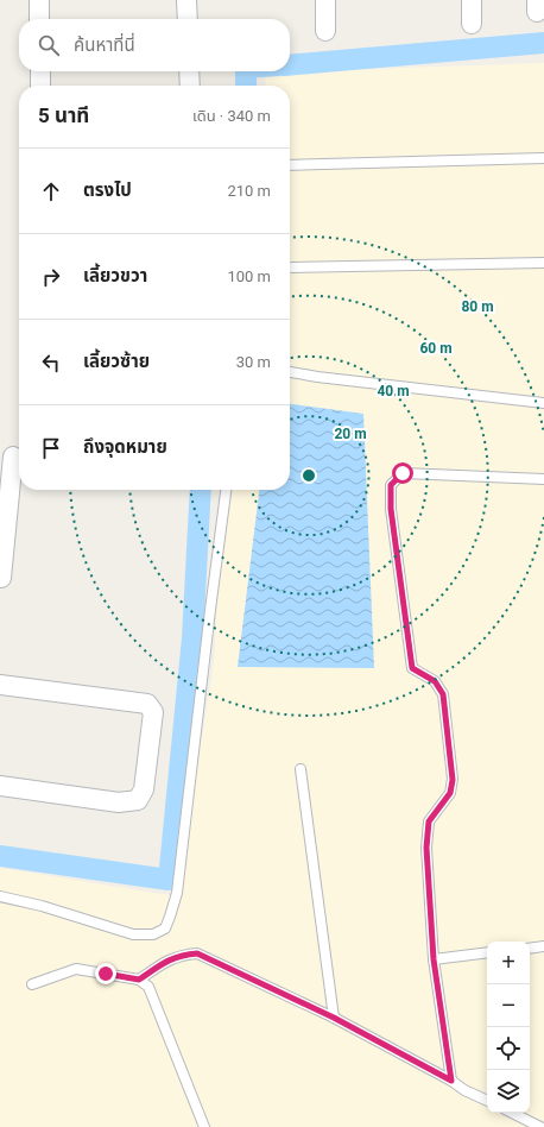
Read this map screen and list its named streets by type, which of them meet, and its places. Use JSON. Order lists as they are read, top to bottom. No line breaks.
{"page":{"search":"ค้นหาที่นี่","heading":["5 นาที","เดิน · 340 m"],"list":[["ตรงไป","210 m"],["เลี้ยวขวา","100 m"],["เลี้ยวซ้าย","30 m"],"ถึงจุดหมาย"],"map_buttons":["+","−"]},"rings":["80 m","60 m","40 m","20 m"]}
